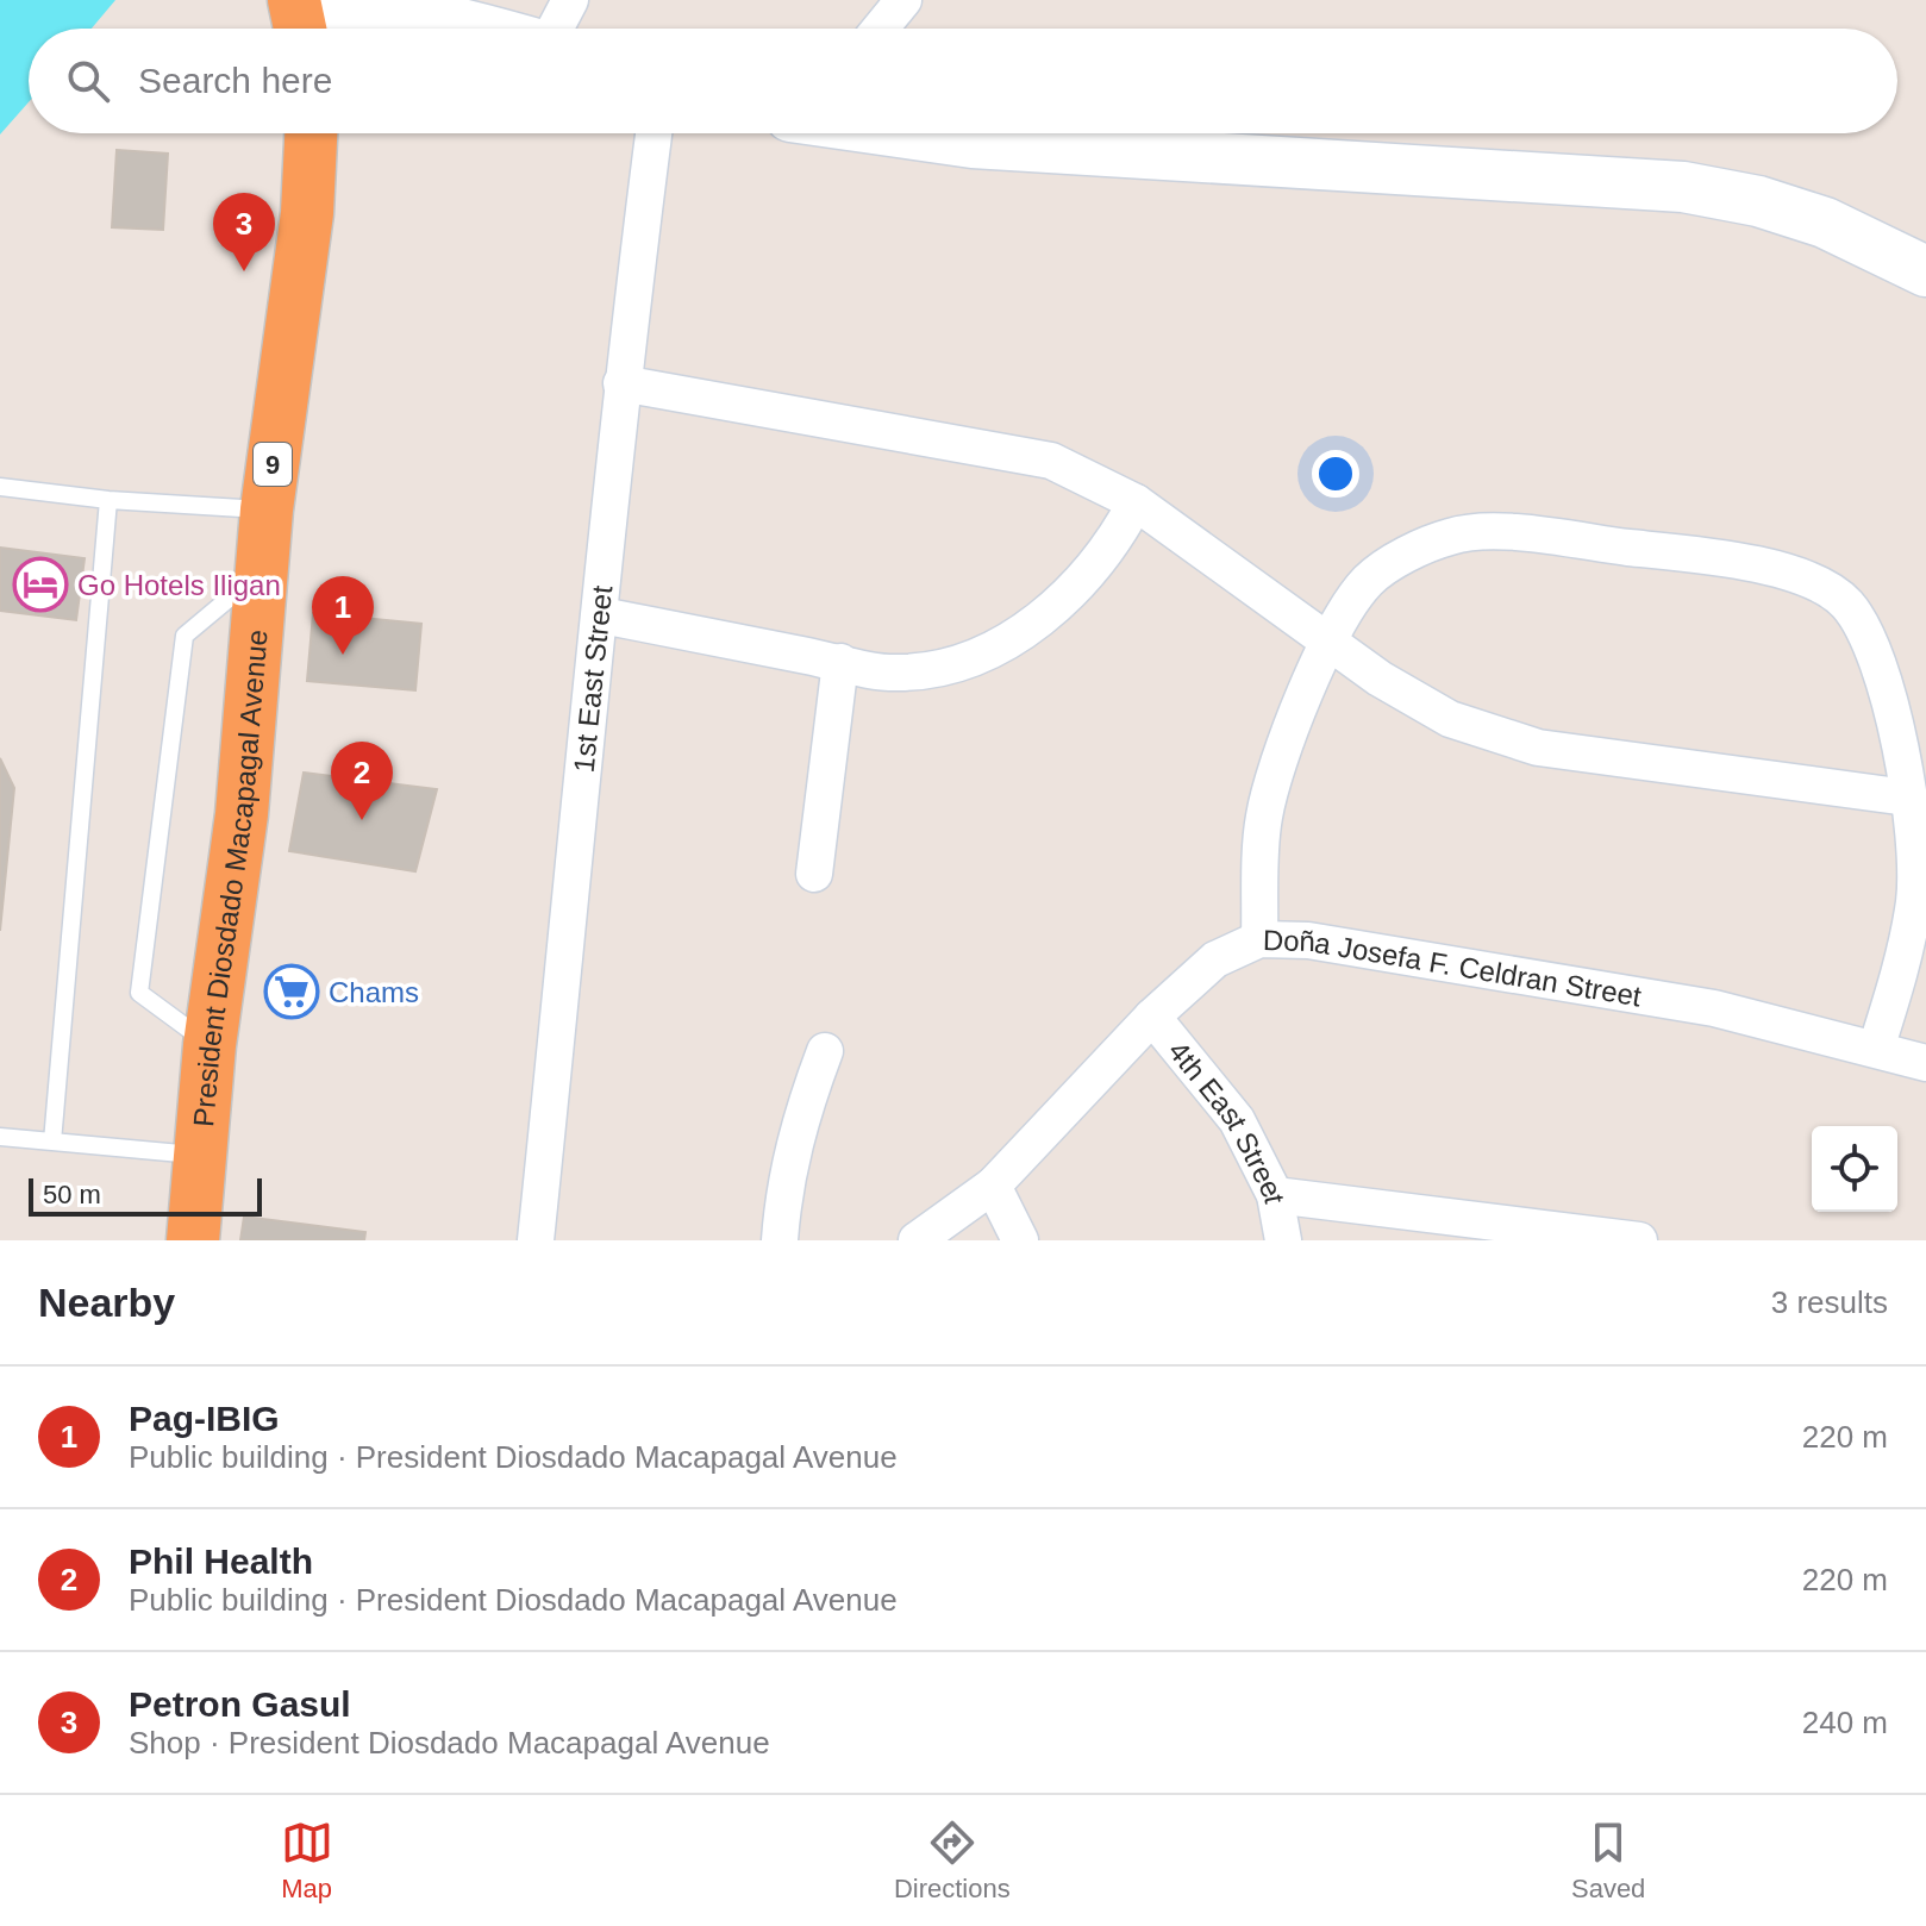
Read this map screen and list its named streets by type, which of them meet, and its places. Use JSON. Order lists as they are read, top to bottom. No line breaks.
{"streets":{"highway":["9","President Diosdado Macapagal Avenue"],"street":["1st East Street","Doña Josefa F. Celdran Street","4th East Street"]},"crossings":[["Doña Josefa F. Celdran Street","4th East Street"]],"places":{"hotel":["Go Hotels Iligan"],"supermarket":["Chams"]},"scale_bar":"50 m","page":{"search":"Search here","pins":["3","1","2"],"scale":"50 m","heading":["Nearby","3 results"],"list":[{"mark":"1","name":"Pag-IBIG","note":"Public building · President Diosdado Macapagal Avenue","value":"220 m"},{"mark":"2","name":"Phil Health","note":"Public building · President Diosdado Macapagal Avenue","value":"220 m"},{"mark":"3","name":"Petron Gasul","note":"Shop · President Diosdado Macapagal Avenue","value":"240 m"}],"nav":["Map","Directions","Saved"]}}
